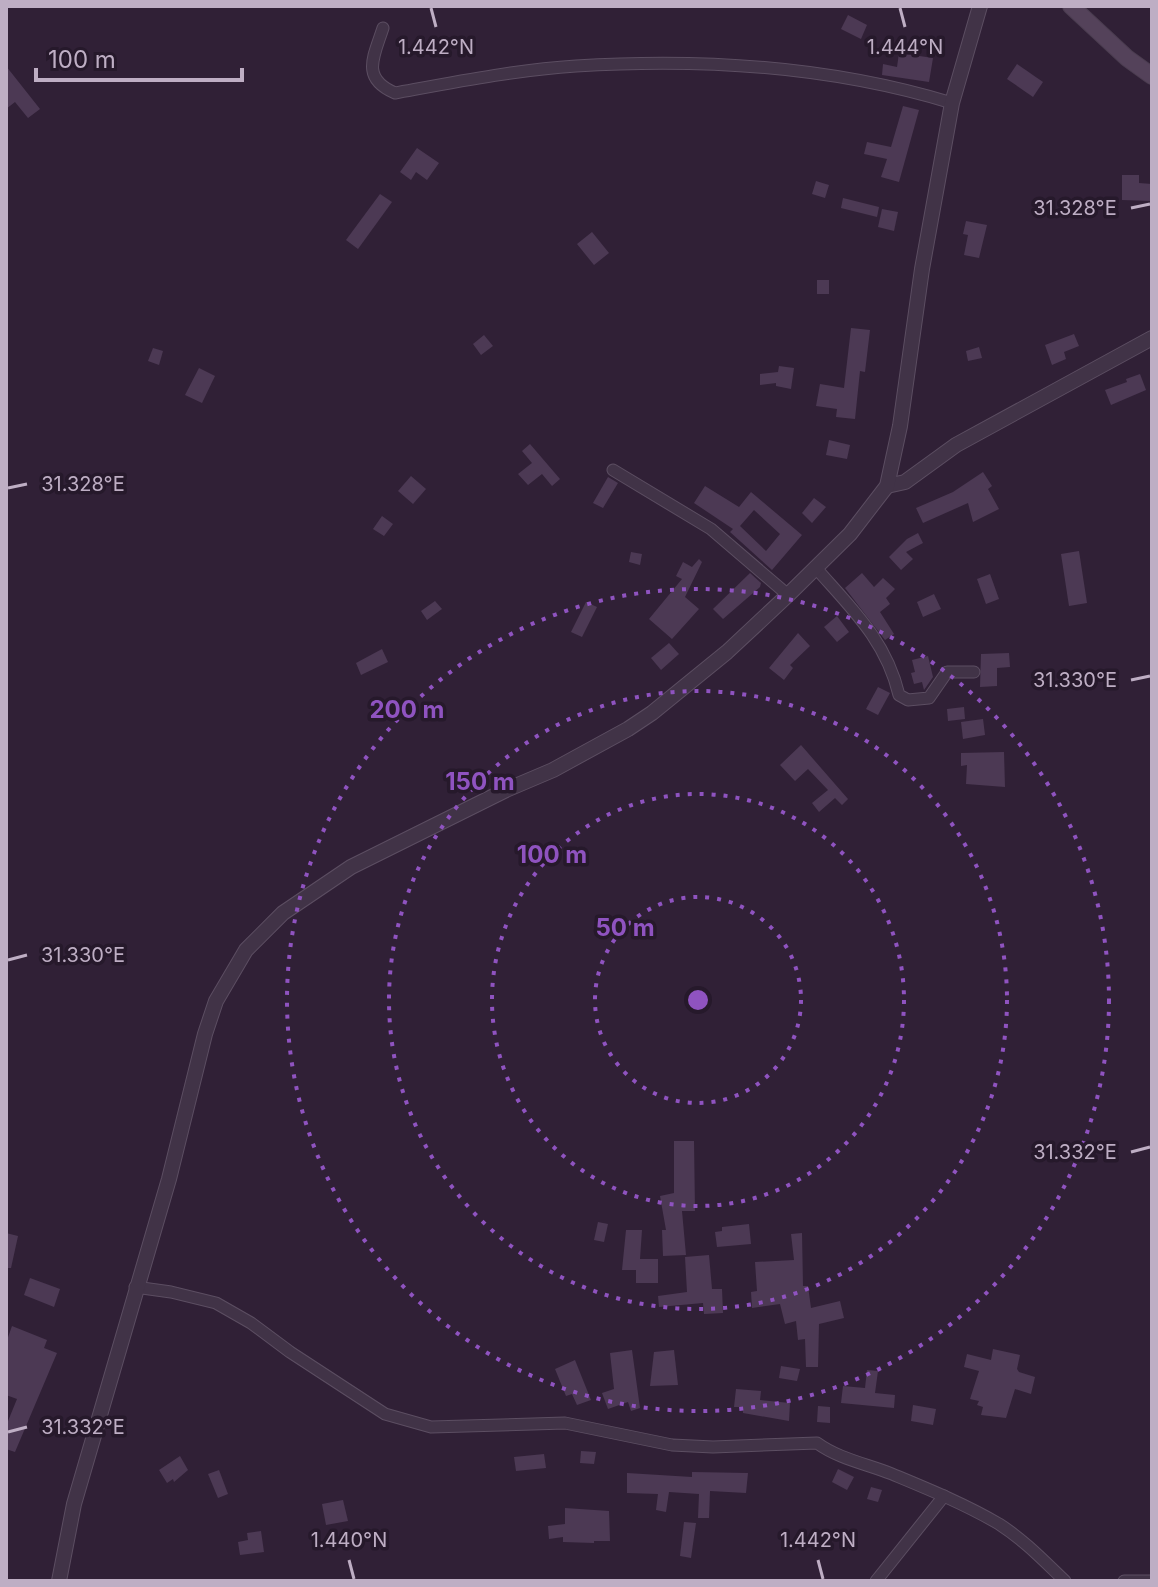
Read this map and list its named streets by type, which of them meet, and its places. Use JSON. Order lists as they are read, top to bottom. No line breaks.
{"scale_bar":"100 m","coordinates":["1.442°N","1.444°N","31.328°E","31.330°E","31.332°E","1.440°N"],"rings":["200 m","150 m","100 m","50 m"]}
